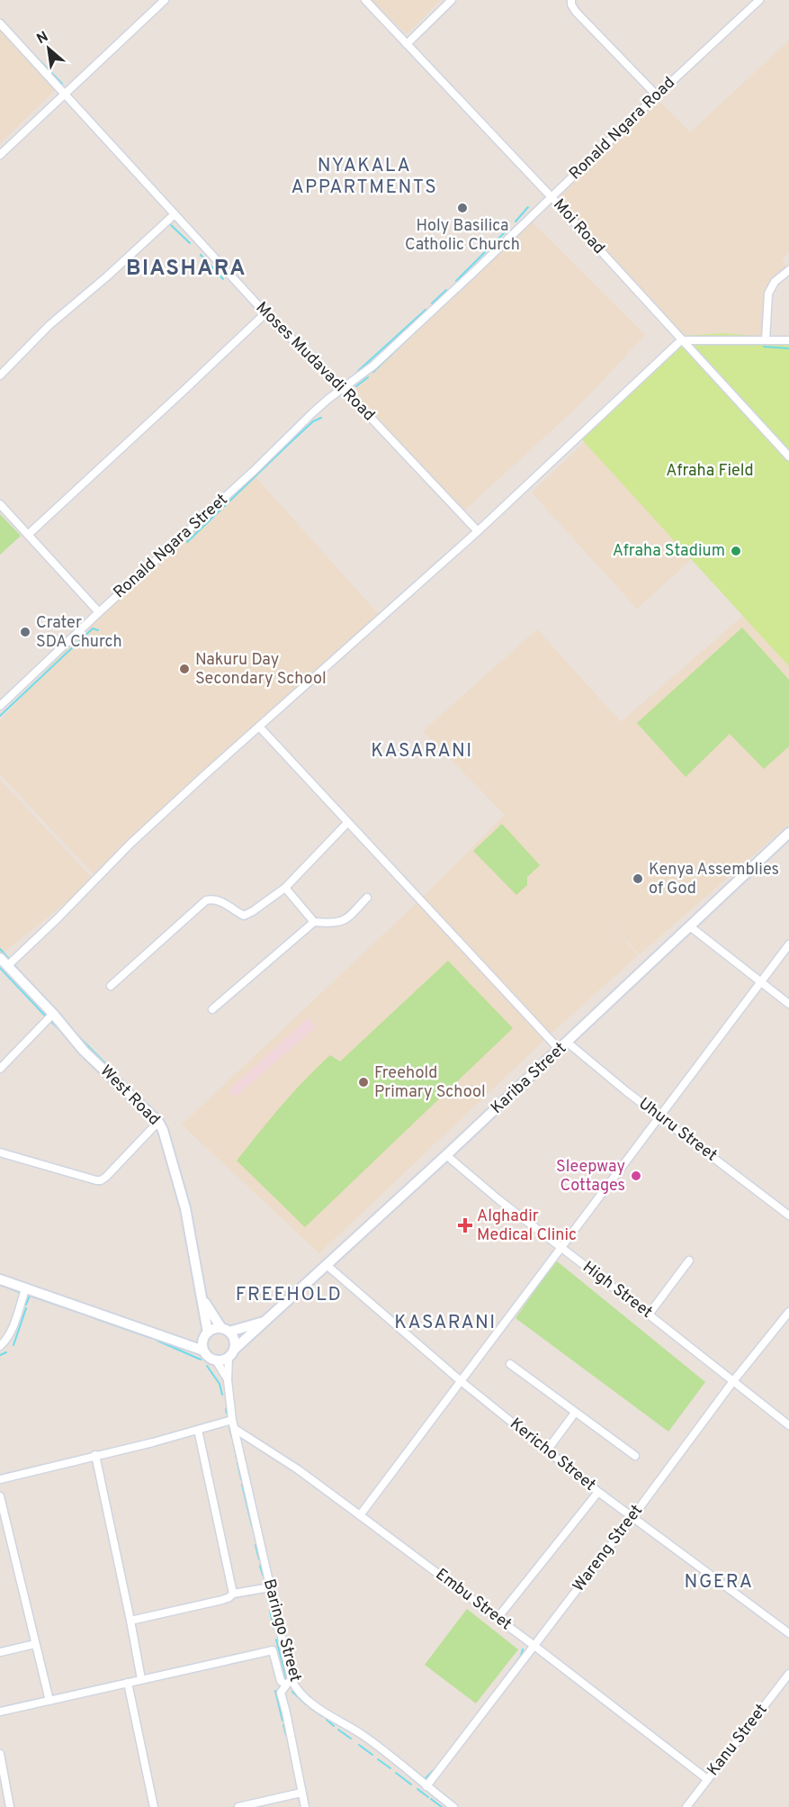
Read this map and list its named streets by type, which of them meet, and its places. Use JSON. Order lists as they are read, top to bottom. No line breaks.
{"streets":{"street":["Ronald Ngara Road","Moi Road","Moses Mudavadi Road","Ronald Ngara Street","Kariba Street","West Road","Uhuru Street","High Street","Kericho Street","Wareng Street","Embu Street","Baringo Street","Kanu Street"]},"crossings":[["Ronald Ngara Road","Moi Road"],["Ronald Ngara Road","Moses Mudavadi Road"],["Ronald Ngara Road","Ronald Ngara Street"],["Moses Mudavadi Road","Ronald Ngara Street"],["Kariba Street","West Road"],["Kariba Street","Uhuru Street"],["Kariba Street","High Street"],["Kariba Street","Kericho Street"],["Kariba Street","Baringo Street"],["West Road","Baringo Street"],["High Street","Wareng Street"],["Kericho Street","Wareng Street"],["Wareng Street","Embu Street"],["Wareng Street","Baringo Street"],["Embu Street","Baringo Street"],["Embu Street","Kanu Street"]],"districts":["NYAKALA APPARTMENTS","BIASHARA","KASARANI","FREEHOLD","KASARANI","NGERA"],"parks":["Afraha Field"],"places":{"other":["Holy Basilica Catholic Church","Afraha Stadium","Crater SDA Church","Nakuru Day Secondary School","Kenya Assemblies of God","Freehold Primary School","Sleepway Cottages"],"health":["Alghadir Medical Clinic"]},"north":"top left"}
